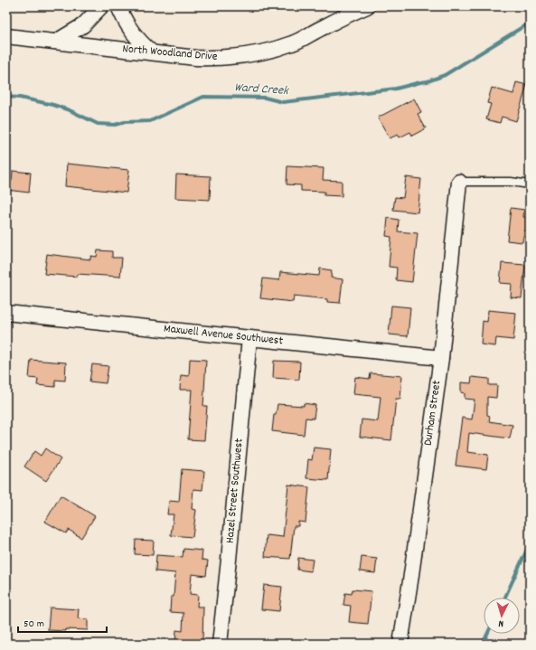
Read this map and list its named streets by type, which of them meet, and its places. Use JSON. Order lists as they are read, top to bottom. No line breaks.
{"streets":{"street":["North Woodland Drive","Maxwell Avenue Southwest","Durham Street","Hazel Street Southwest"]},"crossings":[["Maxwell Avenue Southwest","Durham Street"],["Maxwell Avenue Southwest","Hazel Street Southwest"]],"water":["Ward Creek"],"scale_bar":"50 m","north":"bottom"}
